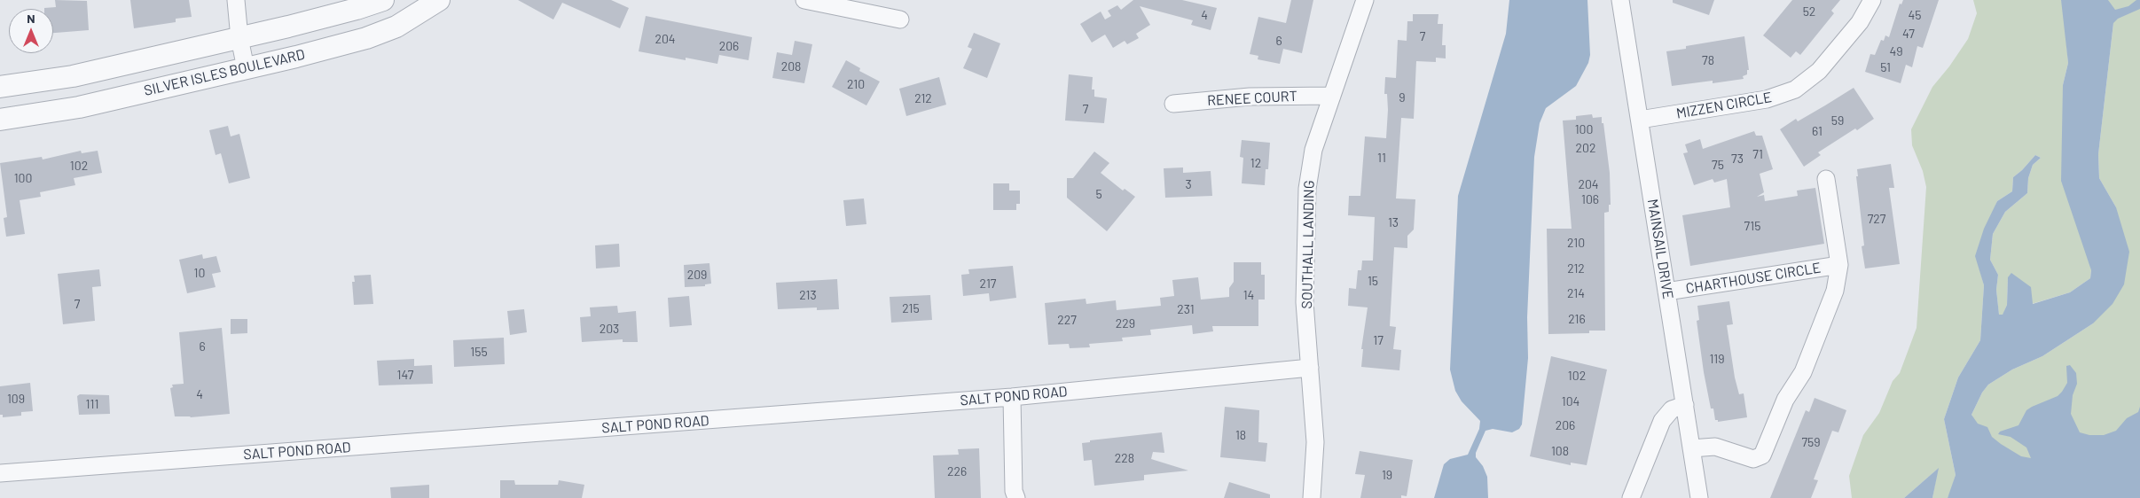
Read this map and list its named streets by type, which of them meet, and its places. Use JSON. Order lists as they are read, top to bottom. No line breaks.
{"streets":{"street":["SILVER ISLES BOULEVARD","RENEE COURT","MIZZEN CIRCLE","SOUTHALL LANDING","MAINSAIL DRIVE","CHARTHOUSE CIRCLE","SALT POND ROAD"]},"crossings":[["RENEE COURT","SOUTHALL LANDING"],["MIZZEN CIRCLE","MAINSAIL DRIVE"],["SOUTHALL LANDING","SALT POND ROAD"],["MAINSAIL DRIVE","CHARTHOUSE CIRCLE"]],"house_numbers":["52","4","45","47","7","204","6","206","49","78","208","51","210","9","212","7","59","100","61","202","71","11","73","12","75","102","100","3","204","5","106","727","13","715","210","212","10","209","15","217","214","213","14","7","215","231","216","227","229","203","17","6","155","119","147","102","4","109","104","111","206","18","759","108","228","226","19"],"north":"top"}
